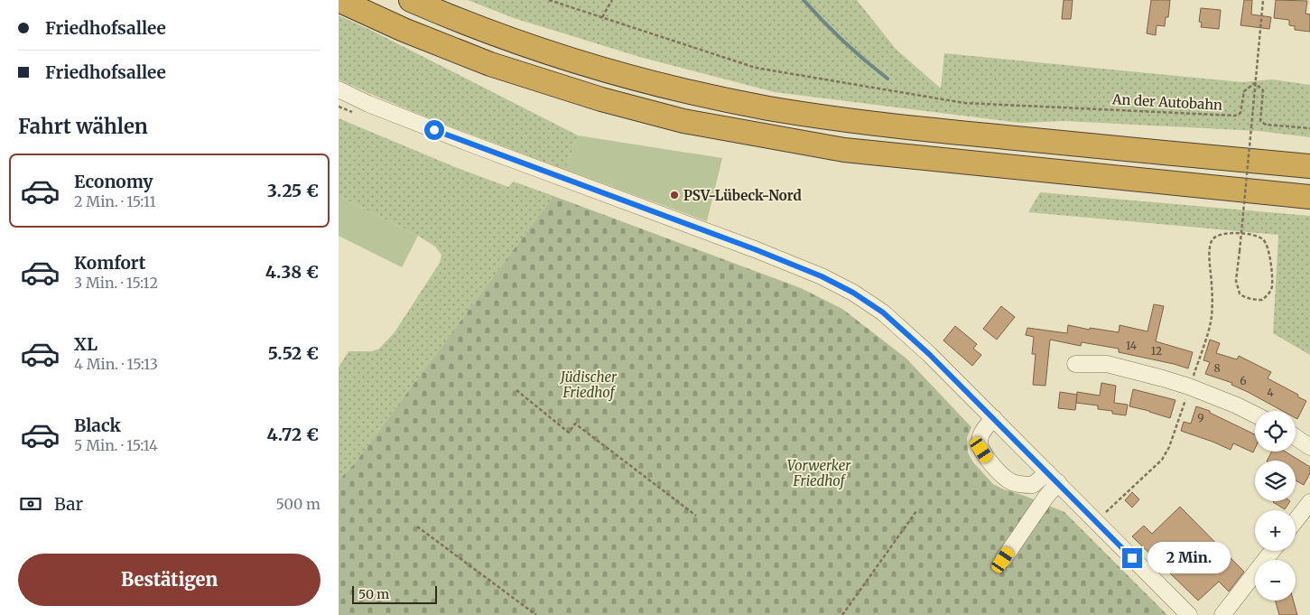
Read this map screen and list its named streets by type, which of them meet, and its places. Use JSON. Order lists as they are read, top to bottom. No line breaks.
{"streets":{"path":["An der Autobahn"]},"parks":["Jüdischer Friedhof","Vorwerker Friedhof"],"places":["PSV-Lübeck-Nord"],"house_numbers":["14","12","8","6","4","9"],"scale_bar":"50 m","page":{"banner":["Friedhofsallee","Friedhofsallee"],"heading":"Fahrt wählen","list":[{"name":"Economy","note":"2 Min. · 15:11","value":"3.25 €"},{"name":"Komfort","note":"3 Min. · 15:12","value":"4.38 €"},{"name":"XL","note":"4 Min. · 15:13","value":"5.52 €"},{"name":"Black","note":"5 Min. · 15:14","value":"4.72 €"}],"map_buttons":["+","−"],"pay":["Bar","500 m"],"bubble":"2 Min.","buttons":"Bestätigen","scale":"50 m"}}
